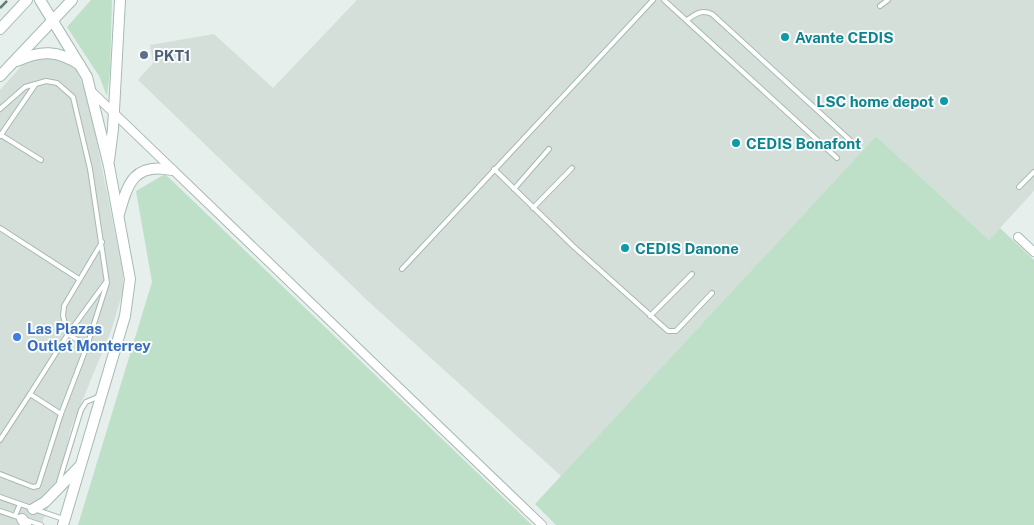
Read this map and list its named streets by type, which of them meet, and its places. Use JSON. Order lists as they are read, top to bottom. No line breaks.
{"places":["Avante CEDIS","PKT1","LSC home depot","CEDIS Bonafont","CEDIS Danone","Las Plazas Outlet Monterrey"]}
